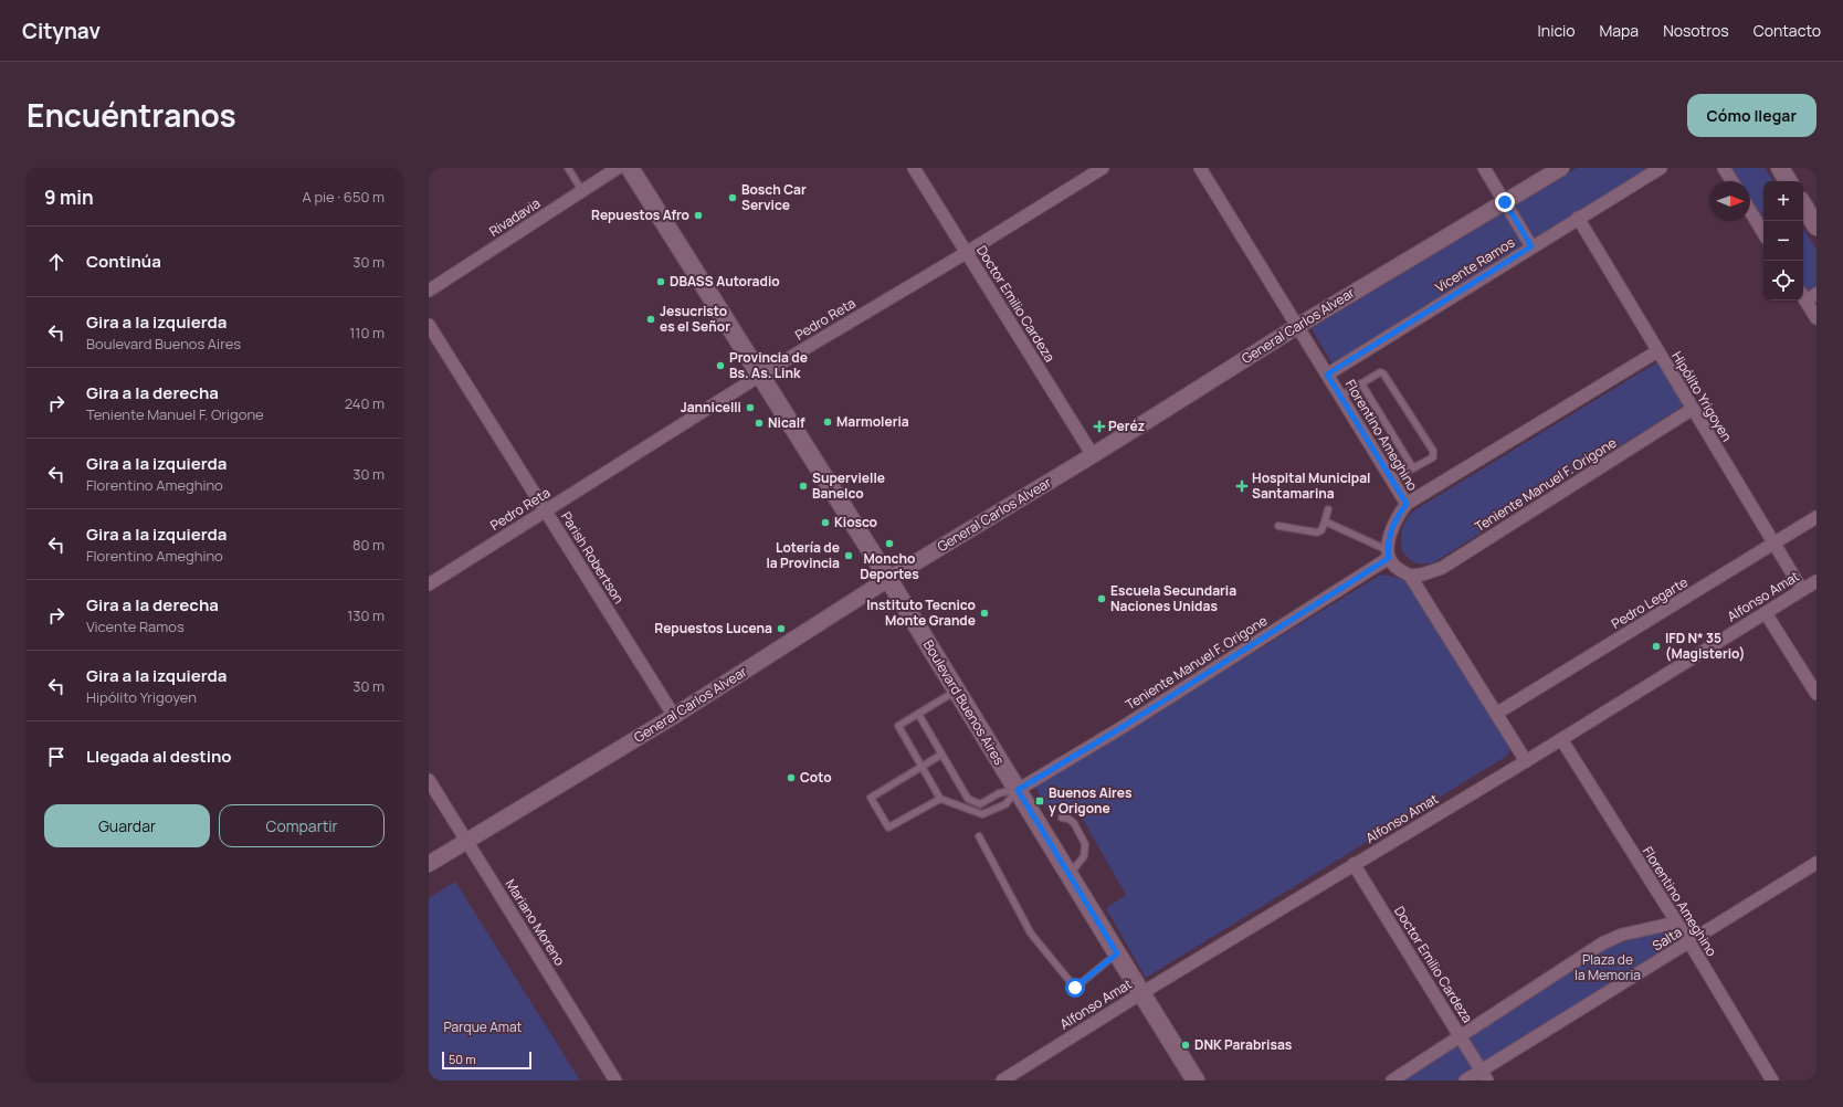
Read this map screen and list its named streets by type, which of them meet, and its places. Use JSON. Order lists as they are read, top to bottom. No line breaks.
{"streets":{"main road":["Boulevard Buenos Aires"],"street":["Rivadavia","Vicente Ramos","Doctor Emilio Cardeza","Pedro Reta","General Carlos Alvear","Hipólito Yrigoyen","Florentino Ameghino","Teniente Manuel F. Origone","Parish Robertson","Alfonso Amat","Pedro Legarte","Mariano Moreno","Salta"]},"crossings":[["Vicente Ramos","Hipólito Yrigoyen"],["Vicente Ramos","Florentino Ameghino"],["Doctor Emilio Cardeza","Pedro Reta"],["Doctor Emilio Cardeza","General Carlos Alvear"],["Doctor Emilio Cardeza","Alfonso Amat"],["Doctor Emilio Cardeza","Salta"],["Pedro Reta","Parish Robertson"],["Pedro Reta","Boulevard Buenos Aires"],["General Carlos Alvear","Florentino Ameghino"],["General Carlos Alvear","Parish Robertson"],["General Carlos Alvear","Boulevard Buenos Aires"],["General Carlos Alvear","Mariano Moreno"],["Hipólito Yrigoyen","Teniente Manuel F. Origone"],["Hipólito Yrigoyen","Alfonso Amat"],["Hipólito Yrigoyen","Pedro Legarte"],["Florentino Ameghino","Teniente Manuel F. Origone"],["Florentino Ameghino","Alfonso Amat"],["Florentino Ameghino","Salta"],["Teniente Manuel F. Origone","Boulevard Buenos Aires"],["Alfonso Amat","Boulevard Buenos Aires"]],"parks":["Plaza de la Memoria","Parque Amat"],"places":{"other":["Bosch Car Service","Repuestos Afro","DBASS Autoradio","Jesucristo es el Señor","Provincia de Bs. As. Link","Jannicelli","Marmoleria","Nicalf","Supervielle Banelco","Kiosco","Moncho Deportes","Lotería de la Provincia","Escuela Secundaria Naciones Unidas","Instituto Tecnico Monte Grande","Repuestos Lucena","IFD N* 35 (Magisterio)","Coto","DNK Parabrisas"],"health":["Peréz","Hospital Municipal Santamarina"],"transit":["Buenos Aires y Origone"]},"scale_bar":"50 m","north":"right","page":{"header":"Citynav","nav":["Inicio","Mapa","Nosotros","Contacto"],"title":"Encuéntranos","buttons":["Cómo llegar",["Guardar","Compartir"]],"heading":["9 min","A pie · 650 m"],"map_buttons":["+","−"],"list":[["Continúa","30 m"],["Gira a la izquierda","Boulevard Buenos Aires","110 m"],["Gira a la derecha","Teniente Manuel F. Origone","240 m"],["Gira a la izquierda","Florentino Ameghino","30 m"],["Gira a la izquierda","Florentino Ameghino","80 m"],["Gira a la derecha","Vicente Ramos","130 m"],["Gira a la izquierda","Hipólito Yrigoyen","30 m"],"Llegada al destino"],"scale":"50 m"}}
